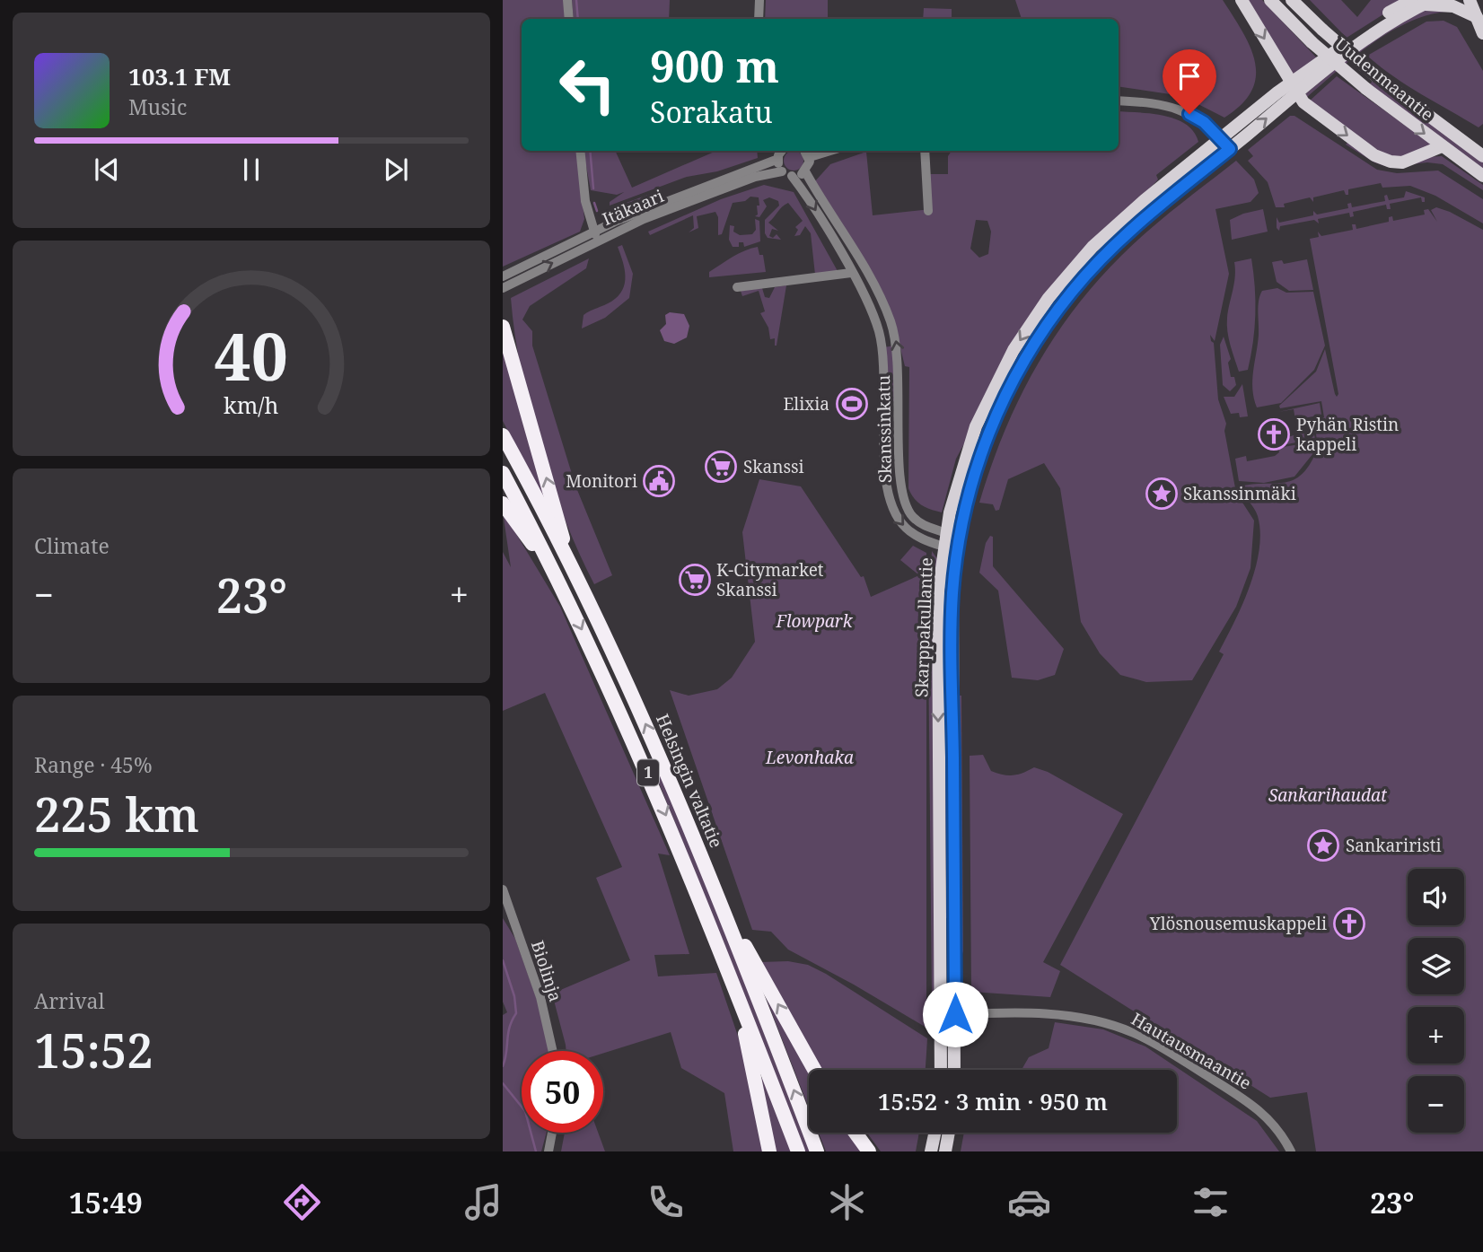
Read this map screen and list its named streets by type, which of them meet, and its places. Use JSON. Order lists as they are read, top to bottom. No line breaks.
{"streets":{"highway":["1","Helsingin valtatie"],"main road":["Uudenmaantie","Skarppakullantie"],"street":["Itäkaari","Skanssinkatu","Biolinja","Hautausmaantie"]},"crossings":[["Skanssinkatu","Skarppakullantie"],["Skarppakullantie","Hautausmaantie"]],"parks":["Flowpark","Levonhaka","Sankarihaudat"],"places":{"sports":["Elixia"],"church":["Pyhän Ristin kappeli","Ylösnousemuskappeli"],"supermarket":["Skanssi","K-Citymarket Skanssi"],"public building":["Monitori"],"place":["Skanssinmäki","Sankariristi"]},"page":{"turn":["900 m","Sorakatu"],"song":["103.1 FM","Music"],"tile":["Climate",["Range · 45%","225 km"],["Arrival","15:52"]],"heat":["−","23°","+"],"map_buttons":["+","−"],"limit":"50","trip":"15:52 · 3 min · 950 m","tabs":["15:49","23°"],"gauge":["40","km/h"]}}
